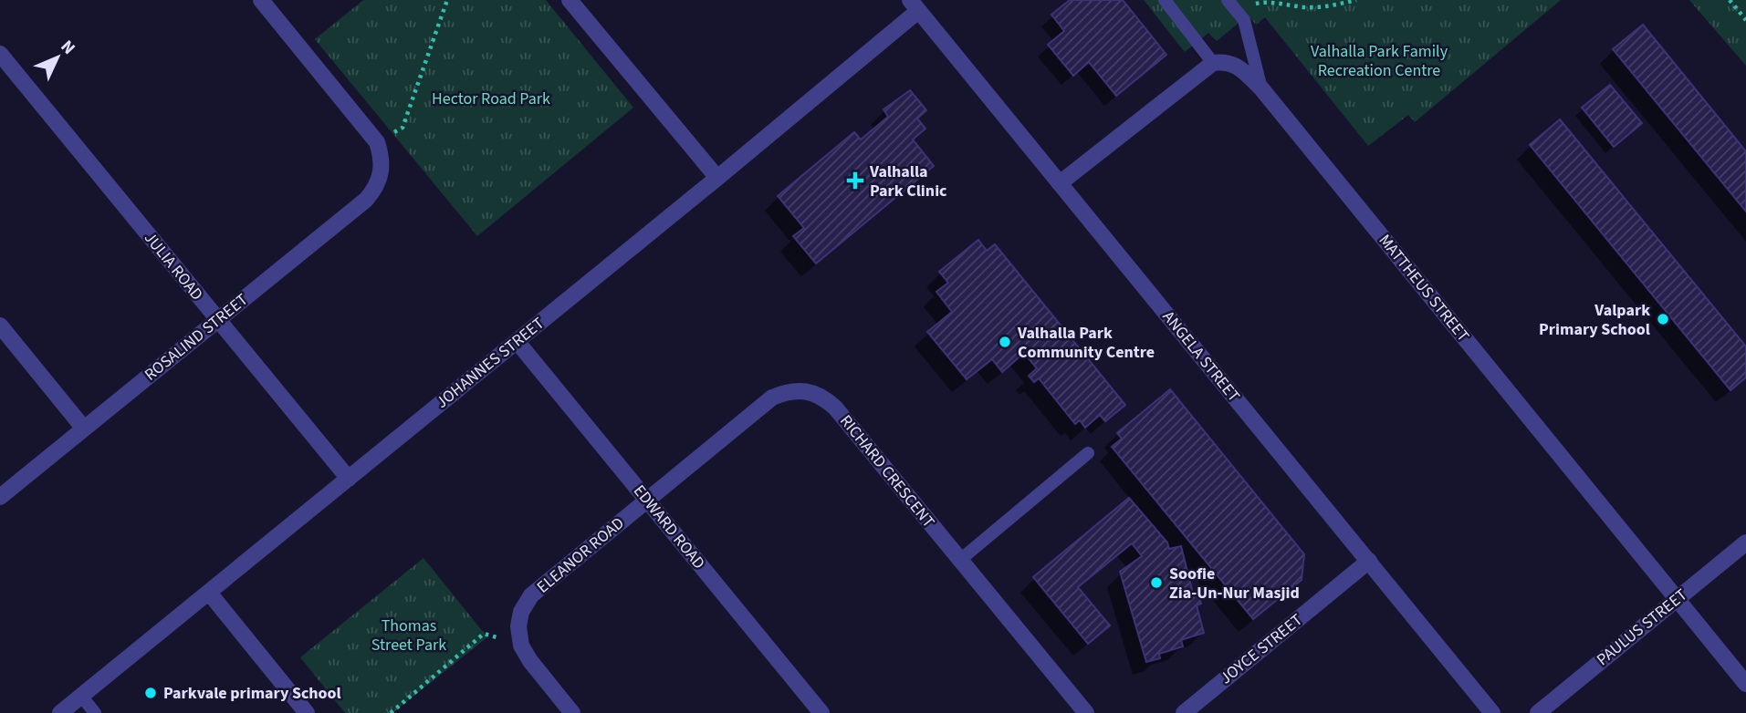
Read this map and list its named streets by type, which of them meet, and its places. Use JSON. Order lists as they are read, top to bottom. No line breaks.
{"streets":{"street":["JULIA ROAD","MATTHEUS STREET","ROSALIND STREET","ANGELA STREET","JOHANNES STREET","RICHARD CRESCENT","EDWARD ROAD","ELEANOR ROAD","PAULUS STREET","JOYCE STREET"]},"crossings":[["JULIA ROAD","ROSALIND STREET"],["JULIA ROAD","JOHANNES STREET"],["MATTHEUS STREET","PAULUS STREET"],["ANGELA STREET","JOHANNES STREET"],["ANGELA STREET","JOYCE STREET"],["JOHANNES STREET","EDWARD ROAD"],["RICHARD CRESCENT","EDWARD ROAD"],["RICHARD CRESCENT","ELEANOR ROAD"],["EDWARD ROAD","ELEANOR ROAD"]],"parks":["Valhalla Park Family Recreation Centre","Hector Road Park","Thomas Street Park"],"places":{"health":["Valhalla Park Clinic"],"other":["Valpark Primary School","Valhalla Park Community Centre","Soofie Zia-Un-Nur Masjid","Parkvale primary School"]},"north":"top right"}
